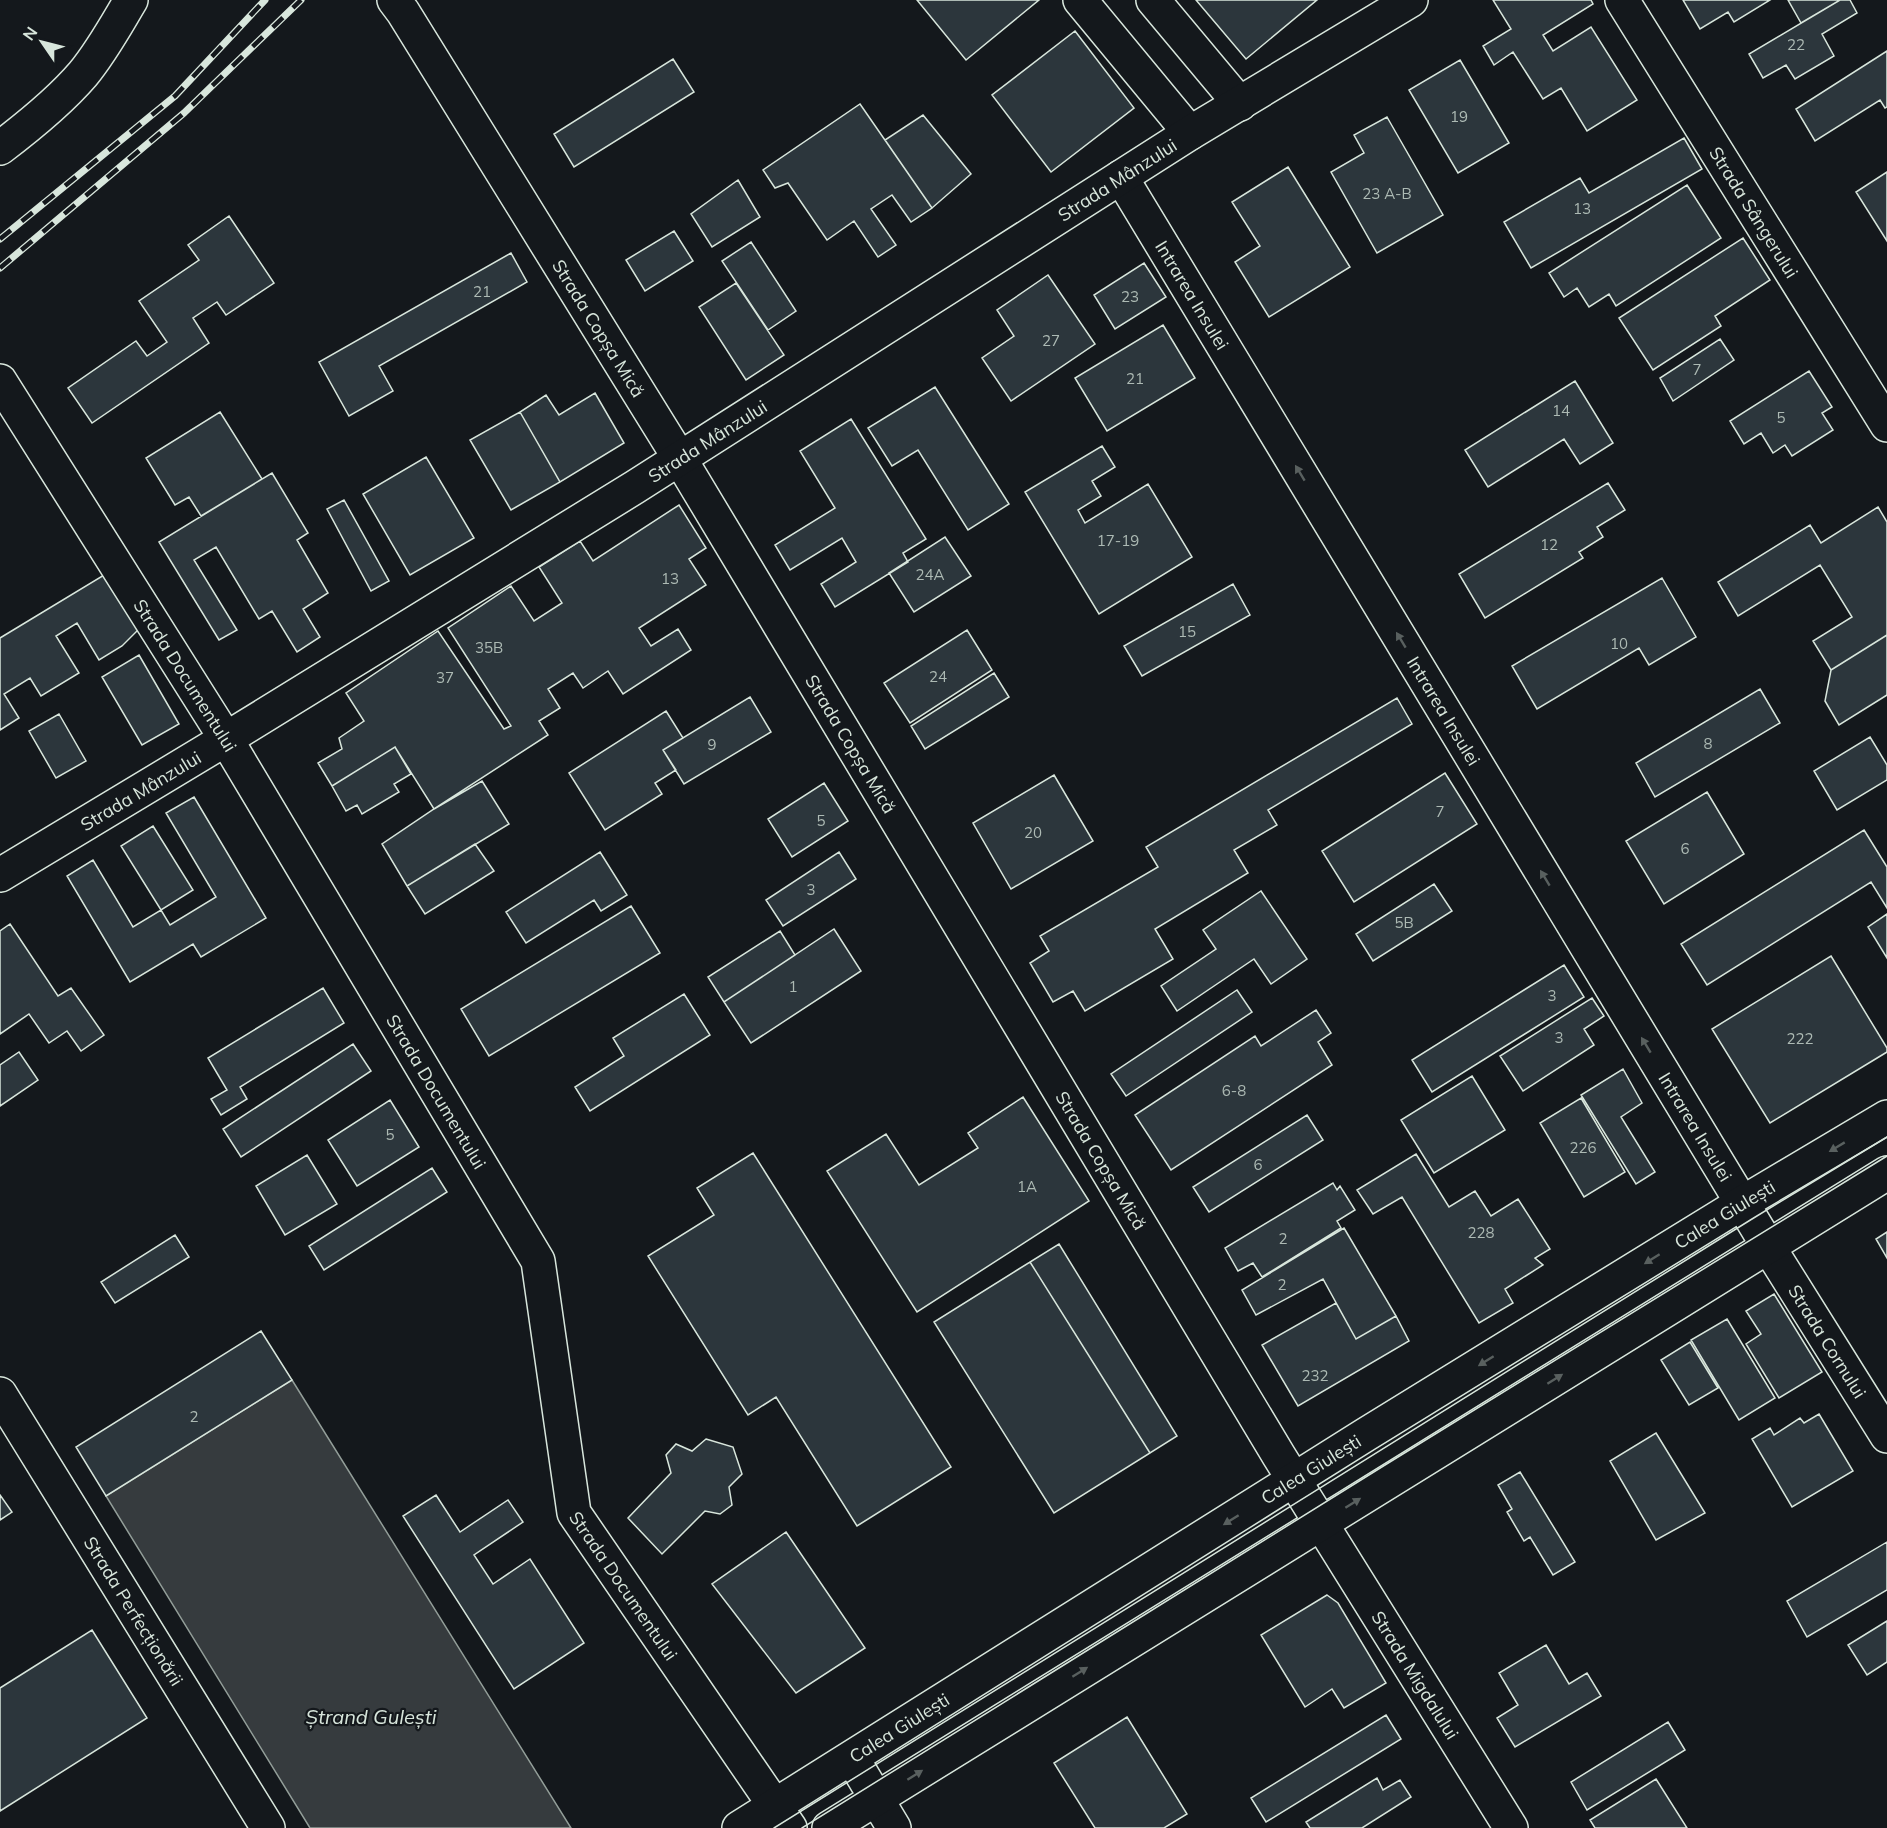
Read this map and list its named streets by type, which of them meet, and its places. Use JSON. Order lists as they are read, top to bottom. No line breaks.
{"streets":{"street":["Strada Mânzului","Strada Sângerului","Intrarea Insulei","Strada Copșa Mică","Strada Documentului","Calea Giulești","Strada Cornului","Strada Perfecționării","Strada Migdalului"]},"crossings":[["Strada Mânzului","Intrarea Insulei"],["Strada Mânzului","Strada Copșa Mică"],["Strada Mânzului","Strada Documentului"],["Intrarea Insulei","Calea Giulești"],["Intrarea Insulei","Strada Cornului"],["Strada Copșa Mică","Calea Giulești"],["Strada Copșa Mică","Strada Migdalului"],["Strada Documentului","Calea Giulești"]],"one_way":["Intrarea Insulei"],"water":["Ștrand Gulești"],"house_numbers":["22","19","23 A-B","13","21","23","27","7","21","14","5","17-19","12","24A","13","15","10","35B","24","37","8","9","7","5","20","6","3","5B","1","3","3","222","6-8","5","226","6","1A","228","2","2","232","2"],"north":"top left"}
